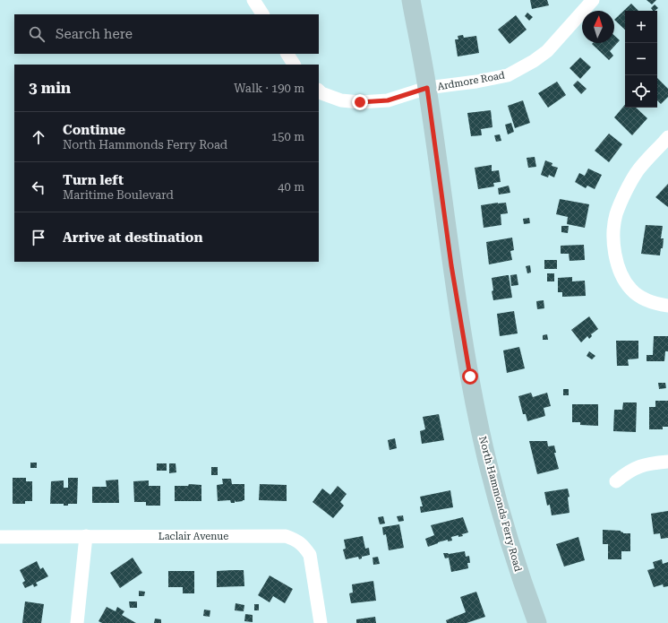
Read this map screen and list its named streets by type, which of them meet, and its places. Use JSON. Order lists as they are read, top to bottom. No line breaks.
{"streets":{"street":["Ardmore Road","North Hammonds Ferry Road","Laclair Avenue"]},"crossings":[["Ardmore Road","North Hammonds Ferry Road"]],"north":"top","page":{"map_buttons":["+","−"],"search":"Search here","heading":["3 min","Walk · 190 m"],"list":[["Continue","North Hammonds Ferry Road","150 m"],["Turn left","Maritime Boulevard","40 m"],"Arrive at destination"]}}
